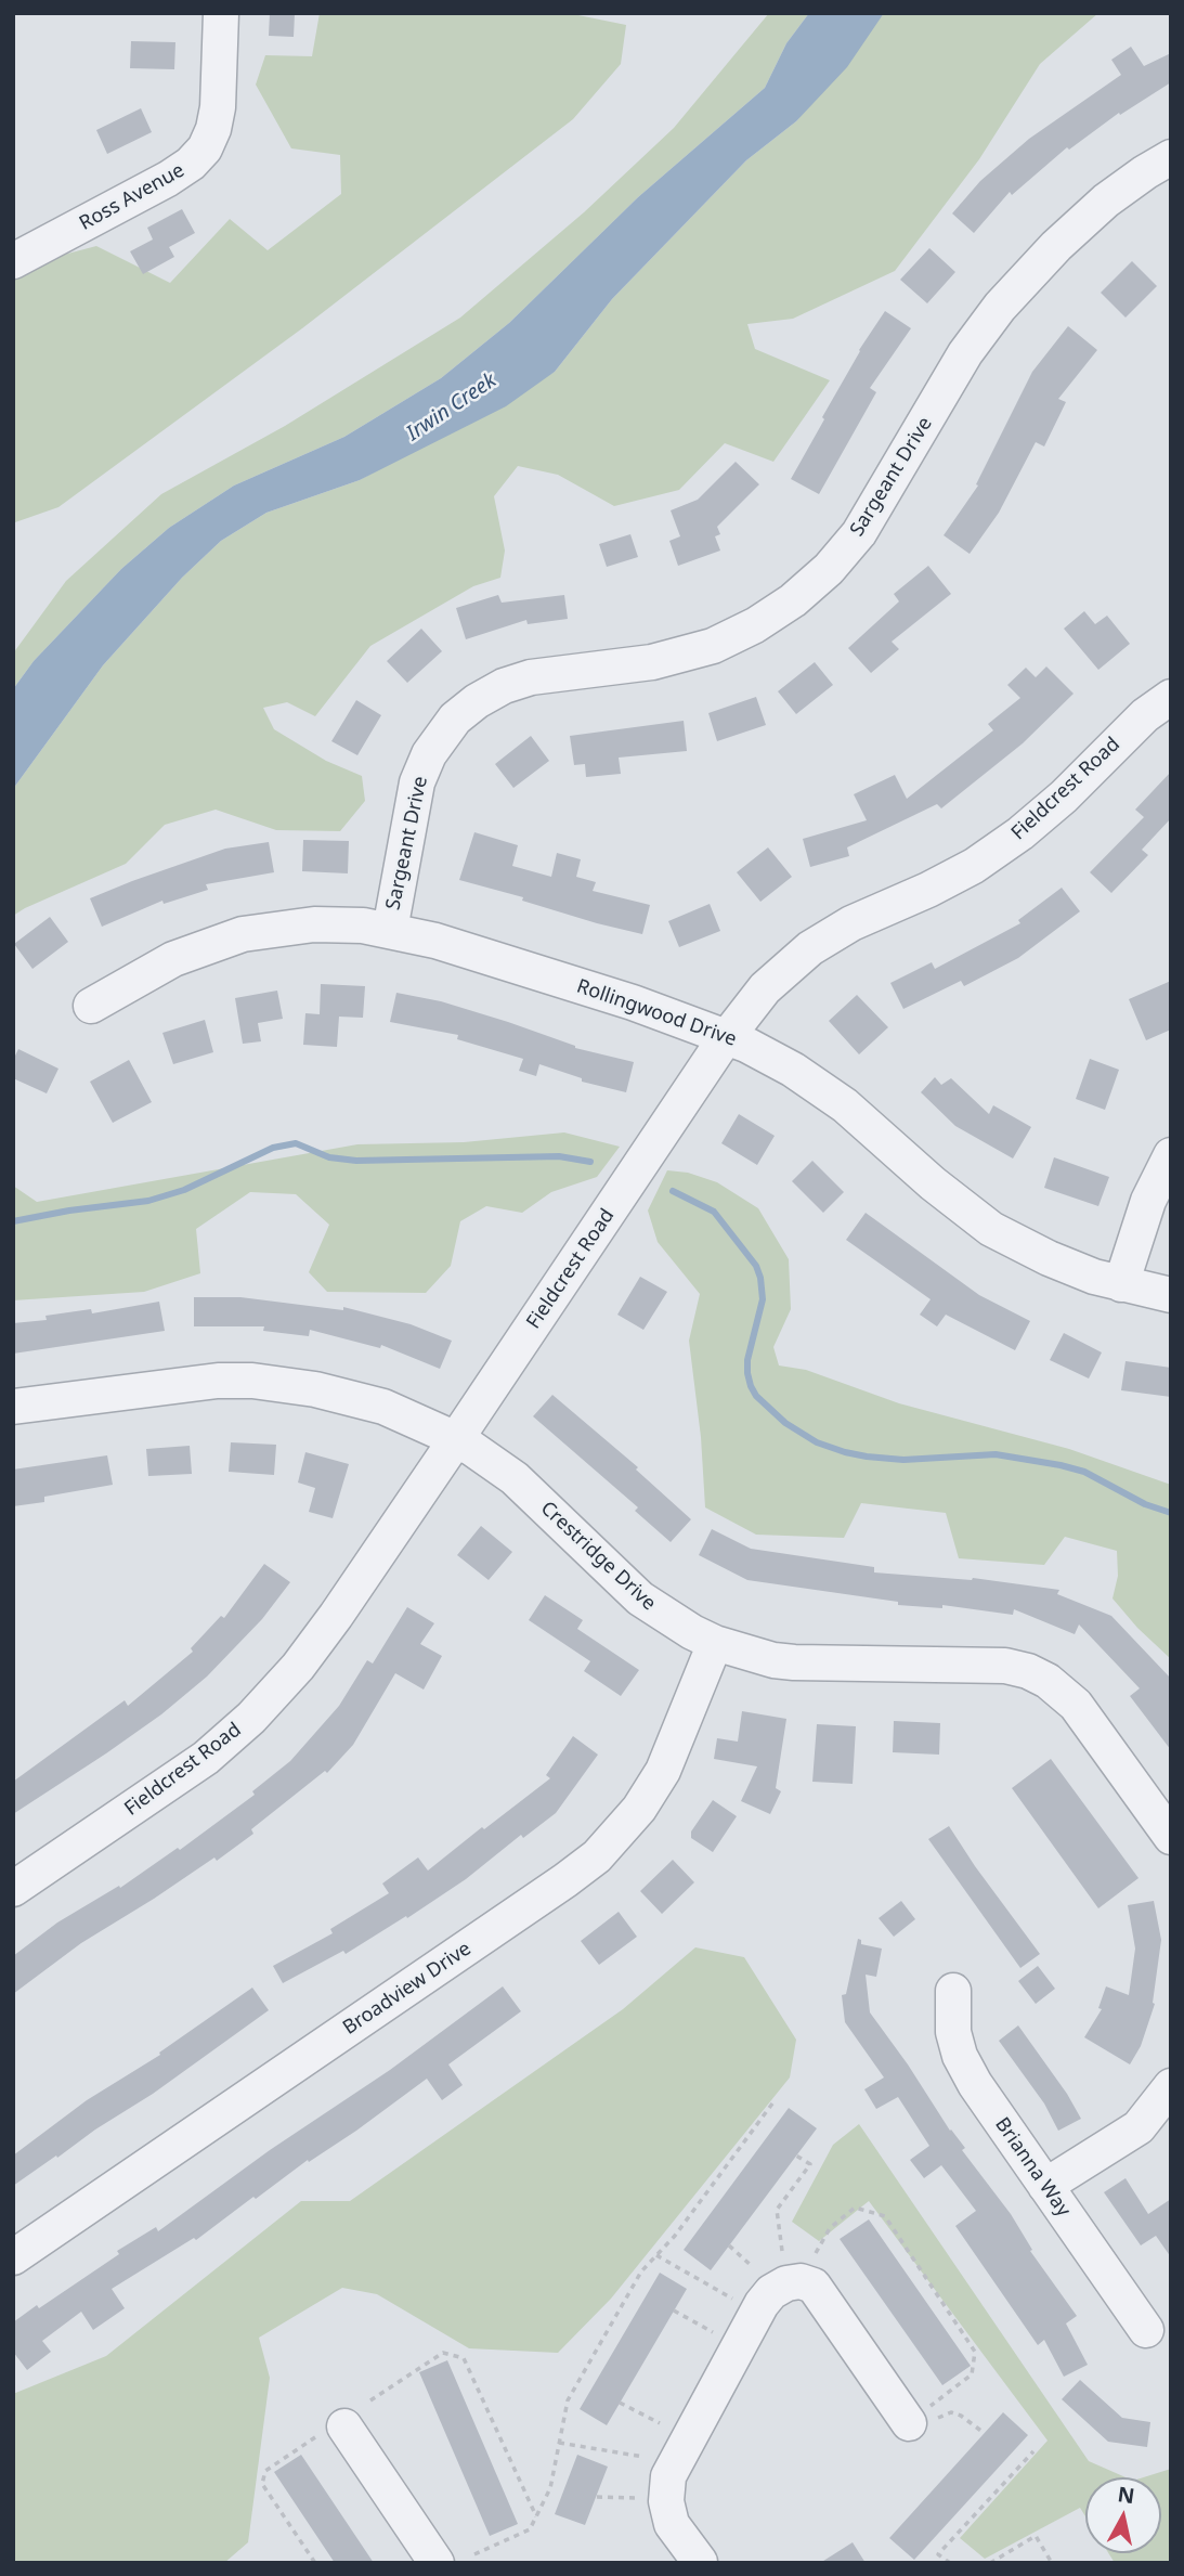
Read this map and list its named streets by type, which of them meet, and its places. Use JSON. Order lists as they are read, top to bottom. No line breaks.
{"streets":{"street":["Ross Avenue","Sargeant Drive","Fieldcrest Road","Rollingwood Drive","Crestridge Drive","Broadview Drive","Brianna Way"]},"crossings":[["Sargeant Drive","Rollingwood Drive"],["Fieldcrest Road","Rollingwood Drive"],["Fieldcrest Road","Crestridge Drive"],["Crestridge Drive","Broadview Drive"]],"water":["Irwin Creek"],"north":"top"}
